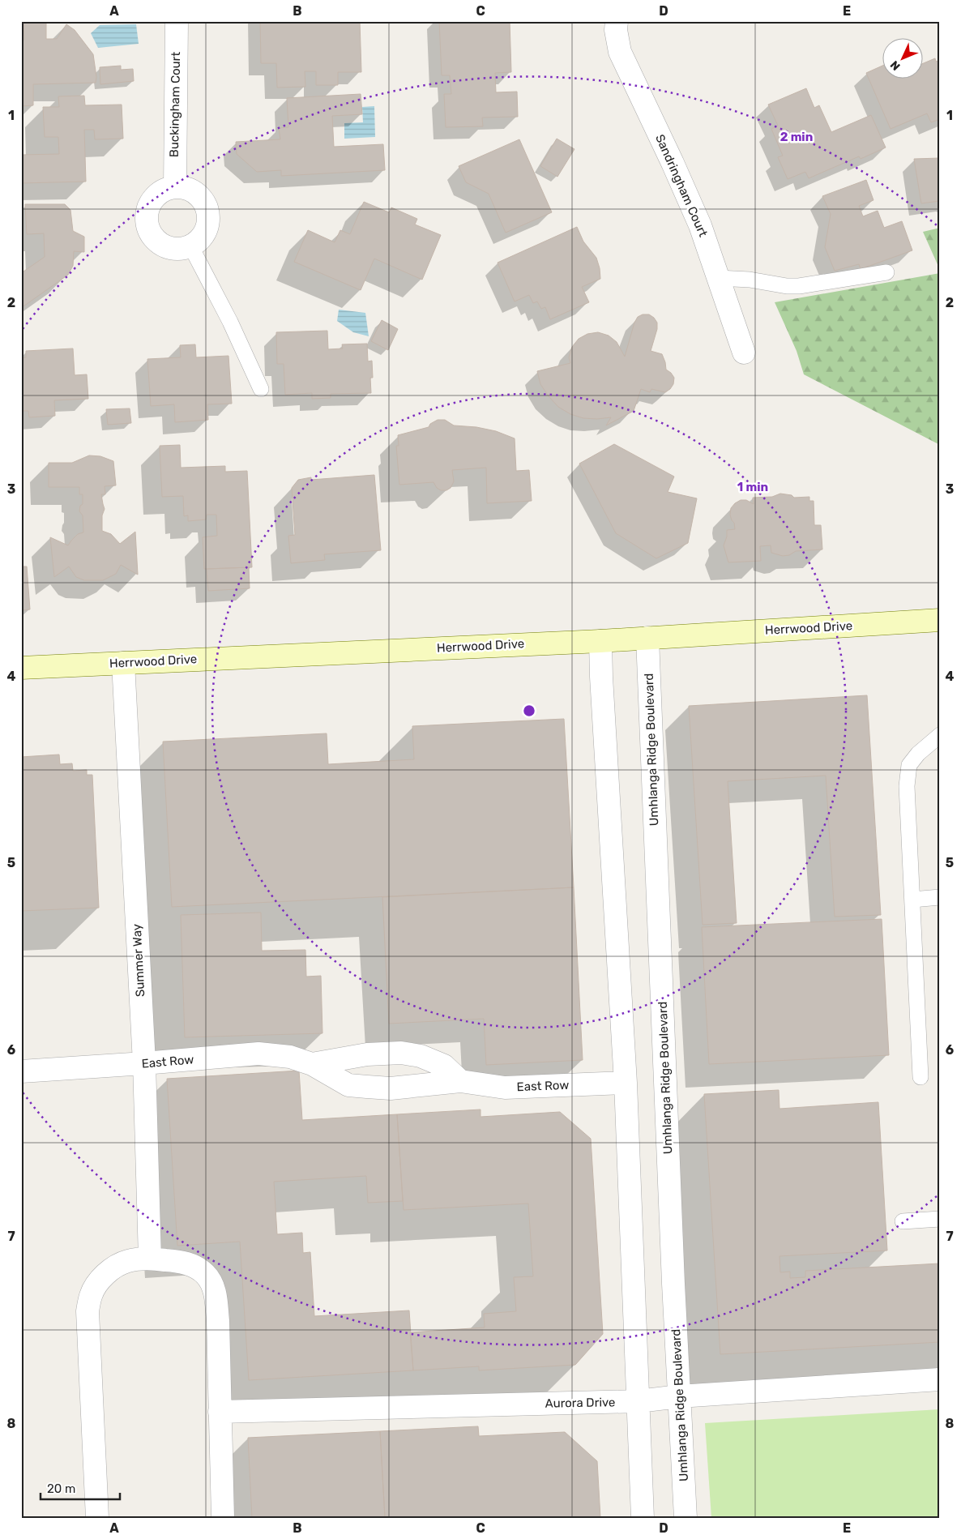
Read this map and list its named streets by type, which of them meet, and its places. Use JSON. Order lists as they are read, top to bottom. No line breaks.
{"streets":{"street":["Buckingham Court","Sandringham Court","Herrwood Drive","Umhlanga Ridge Boulevard","Summer Way","East Row","Aurora Drive"]},"crossings":[["Herrwood Drive","Umhlanga Ridge Boulevard"],["Herrwood Drive","Summer Way"],["Umhlanga Ridge Boulevard","Aurora Drive"],["Summer Way","East Row"]],"scale_bar":"20 m","north":"bottom left","grid":{"columns":["A","B","C","D","E"],"rows":["1","2","3","4","5","6","7","8"]},"rings":["2 min","1 min"]}
